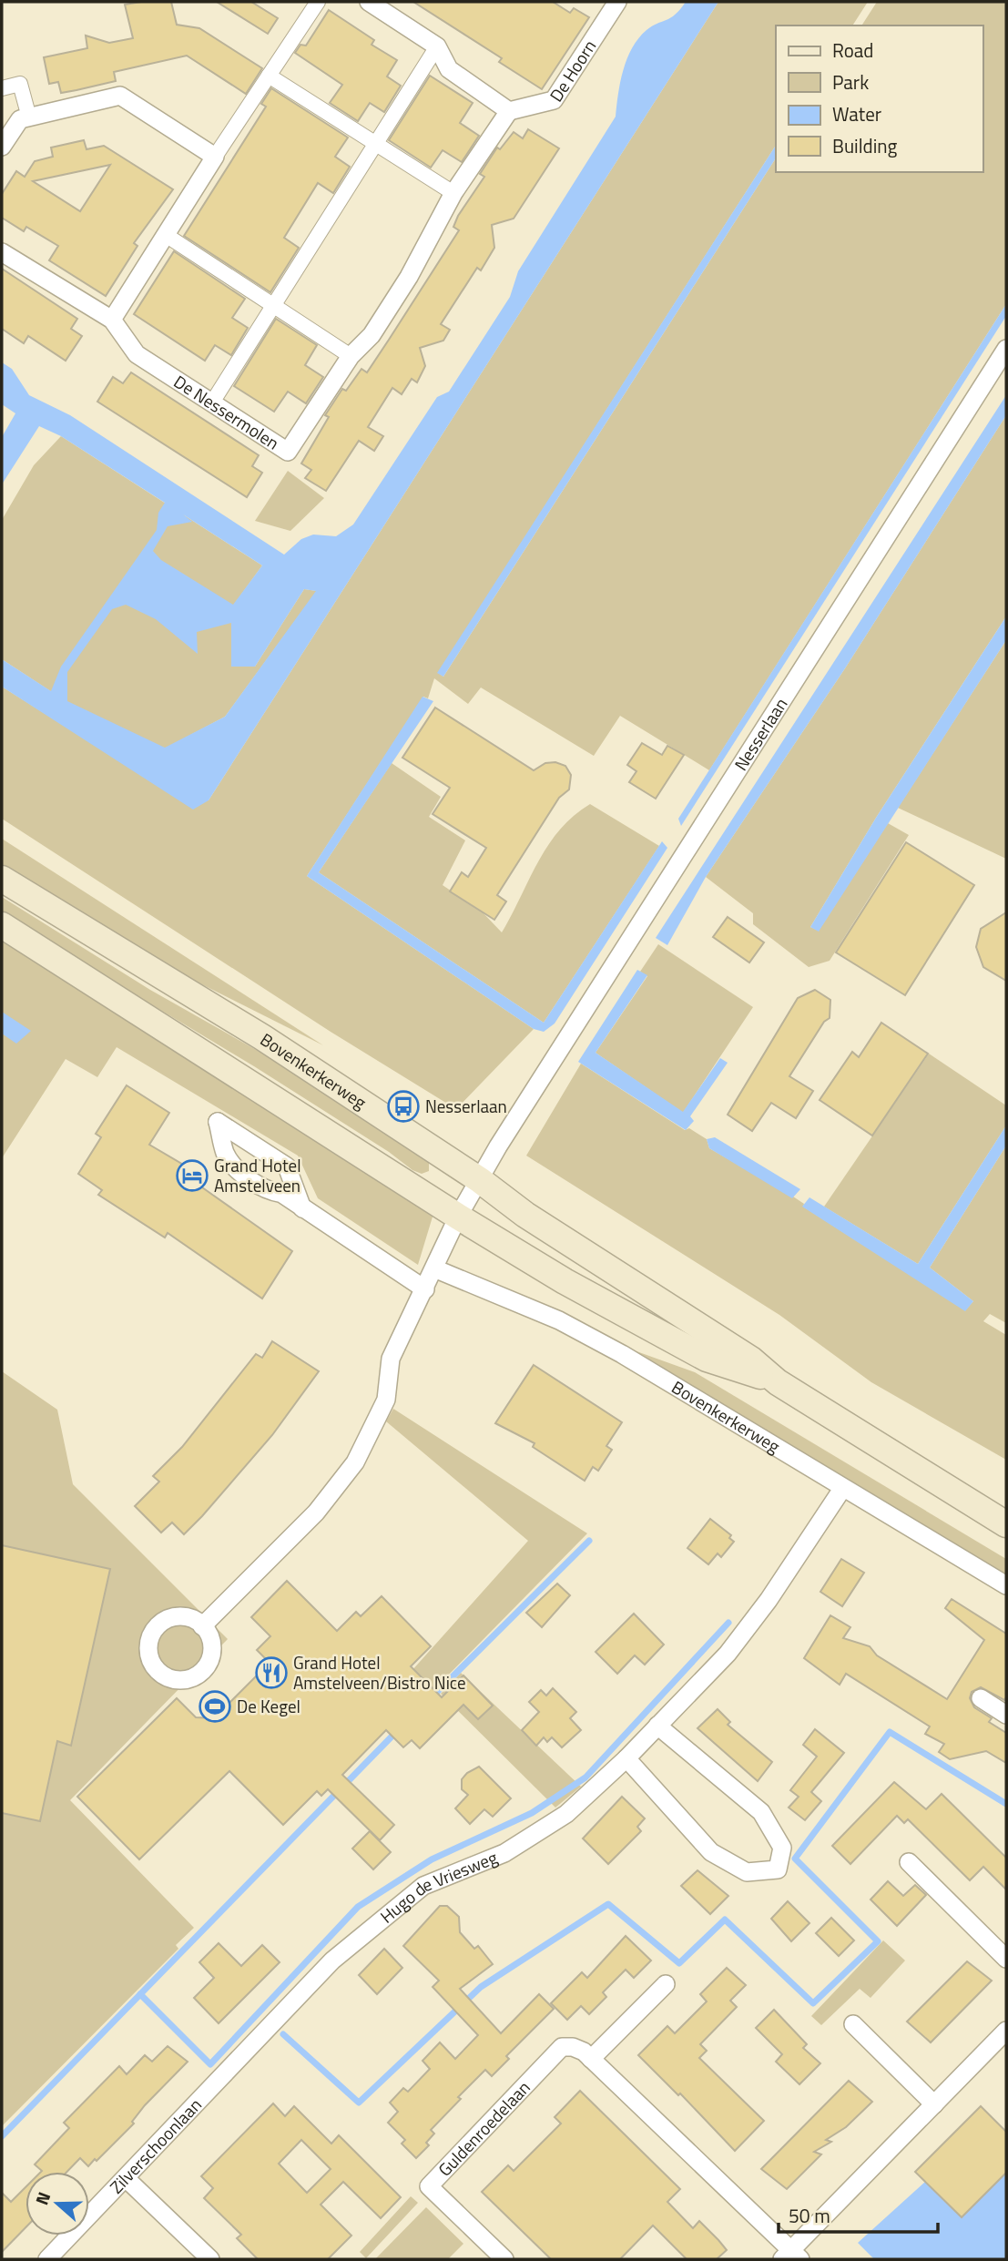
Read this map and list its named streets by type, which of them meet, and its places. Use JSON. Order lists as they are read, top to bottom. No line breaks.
{"streets":{"main road":["Bovenkerkerweg"],"street":["De Hoorn","De Nessermolen","Nesserlaan","Hugo de Vriesweg","Guldenroedelaan","Zilverschoonlaan"]},"crossings":[["De Hoorn","De Nessermolen"],["Nesserlaan","Bovenkerkerweg"],["Bovenkerkerweg","Hugo de Vriesweg"],["Hugo de Vriesweg","Zilverschoonlaan"]],"places":{"bus stop":["Nesserlaan"],"hotel":["Grand Hotel Amstelveen"],"restaurant":["Grand Hotel Amstelveen/Bistro Nice"],"sports":["De Kegel"]},"legend":["Road","Park","Water","Building"],"scale_bar":"50 m","north":"left"}
